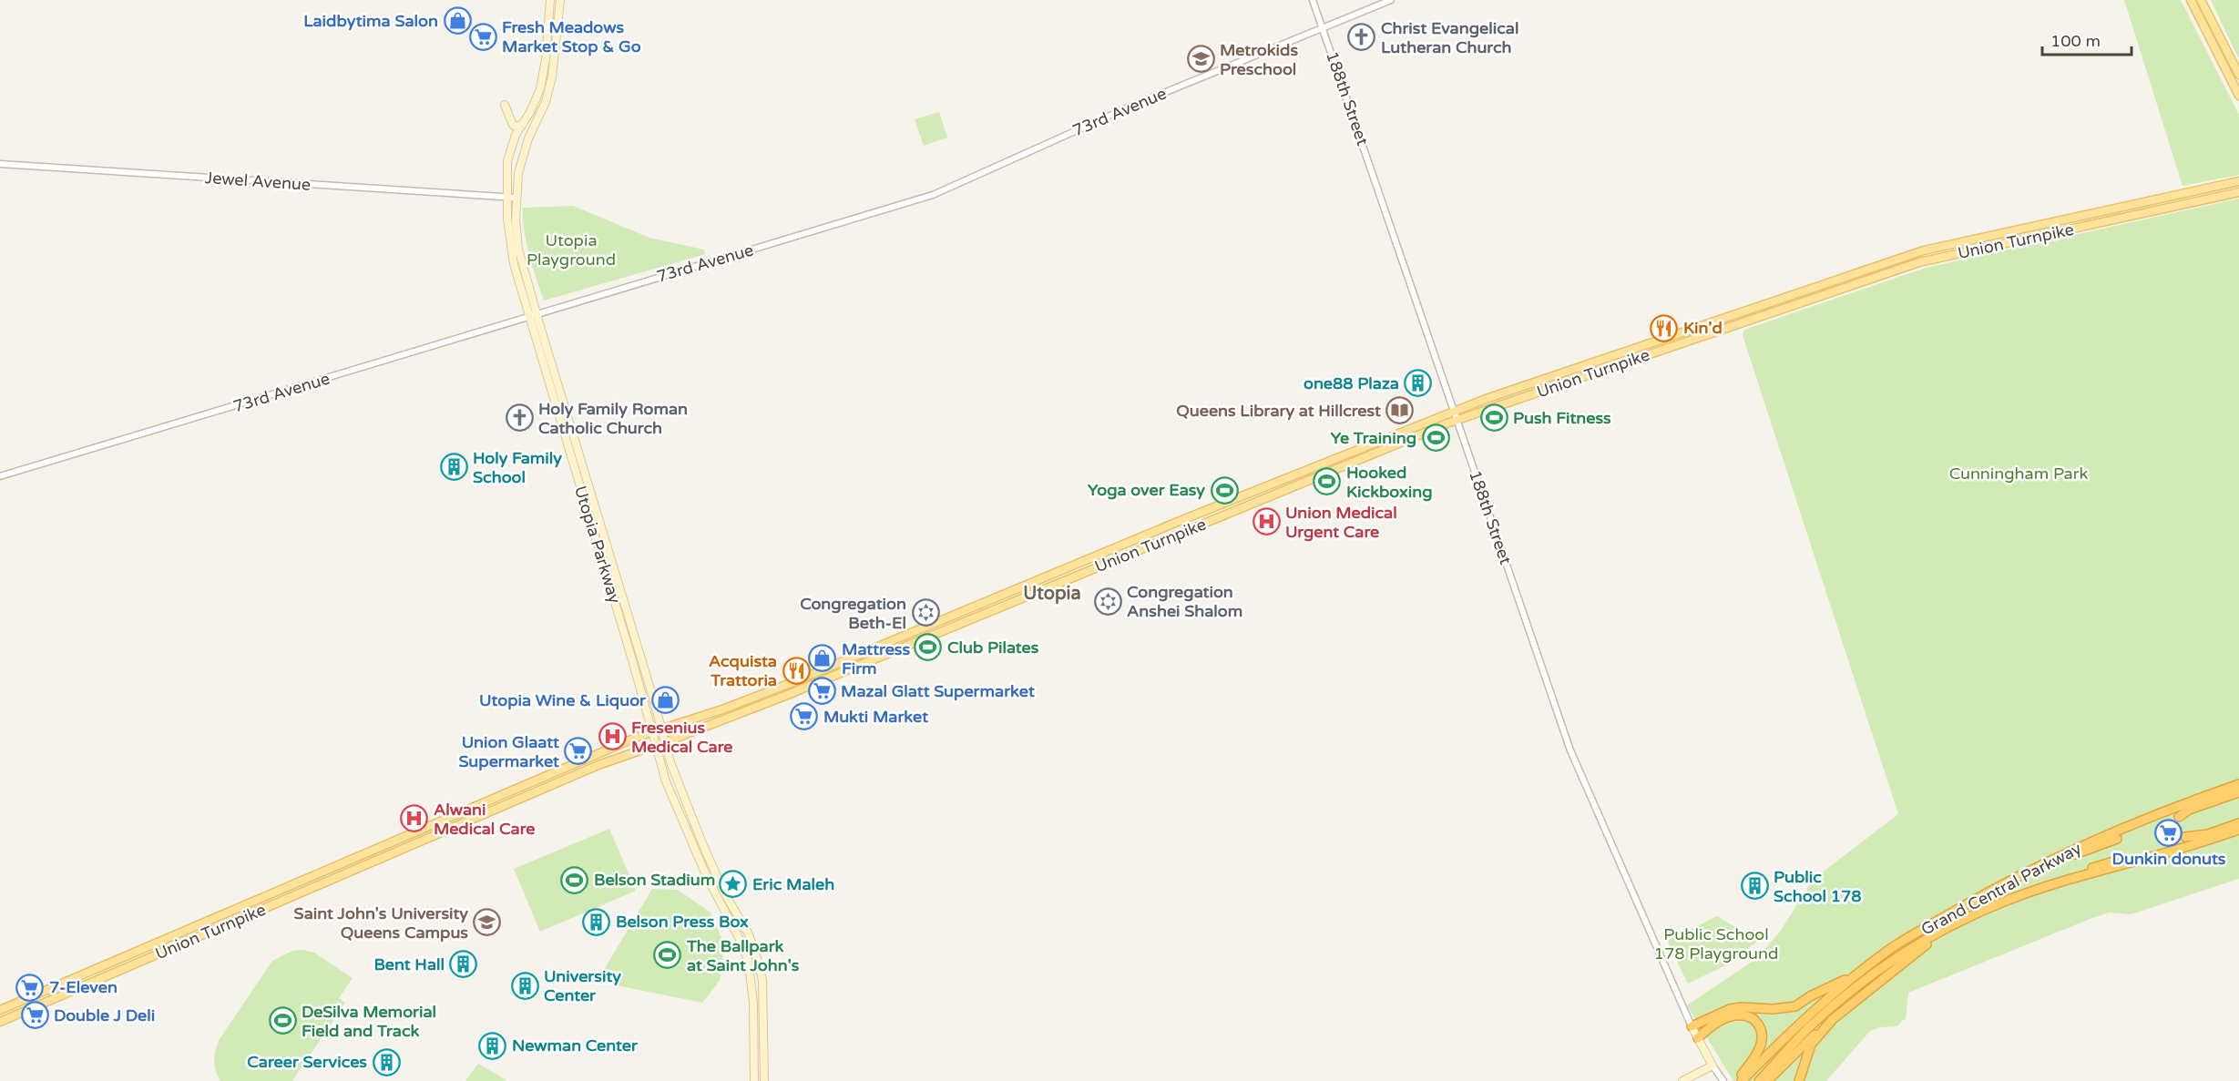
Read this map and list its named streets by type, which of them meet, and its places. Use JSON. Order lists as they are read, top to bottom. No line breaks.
{"streets":{"highway":["Grand Central Parkway"],"main road":["Union Turnpike","Utopia Parkway"],"street":["188th Street","73rd Avenue","Jewel Avenue"]},"crossings":[["188th Street","73rd Avenue"],["188th Street","Union Turnpike"],["73rd Avenue","Utopia Parkway"],["Jewel Avenue","Utopia Parkway"],["Union Turnpike","Utopia Parkway"]],"districts":["Utopia"],"parks":["Utopia Playground","Cunningham Park","Public School 178 Playground"],"places":{"shop":["Laidbytima Salon","Mattress Firm","Utopia Wine & Liquor"],"supermarket":["Fresh Meadows Market Stop & Go","Mazal Glatt Supermarket","Mukti Market","Union Glaatt Supermarket","Dunkin donuts","7-Eleven","Double J Deli"],"church":["Christ Evangelical Lutheran Church","Holy Family Roman Catholic Church"],"school or university":["Metrokids Preschool","Saint John's University Queens Campus"],"restaurant":["Kin'd","Acquista Trattoria"],"building":["one88 Plaza","Holy Family School","Public School 178","Belson Press Box","Bent Hall","University Center","Newman Center","Career Services"],"library":["Queens Library at Hillcrest"],"sports":["Push Fitness","Ye Training","Hooked Kickboxing","Yoga over Easy","Club Pilates","Belson Stadium","The Ballpark at Saint John's","DeSilva Memorial Field and Track"],"hospital":["Union Medical Urgent Care","Fresenius Medical Care","Alwani Medical Care"],"synagogue":["Congregation Anshei Shalom","Congregation Beth-El"],"place":["Eric Maleh"]},"scale_bar":"100 m"}
